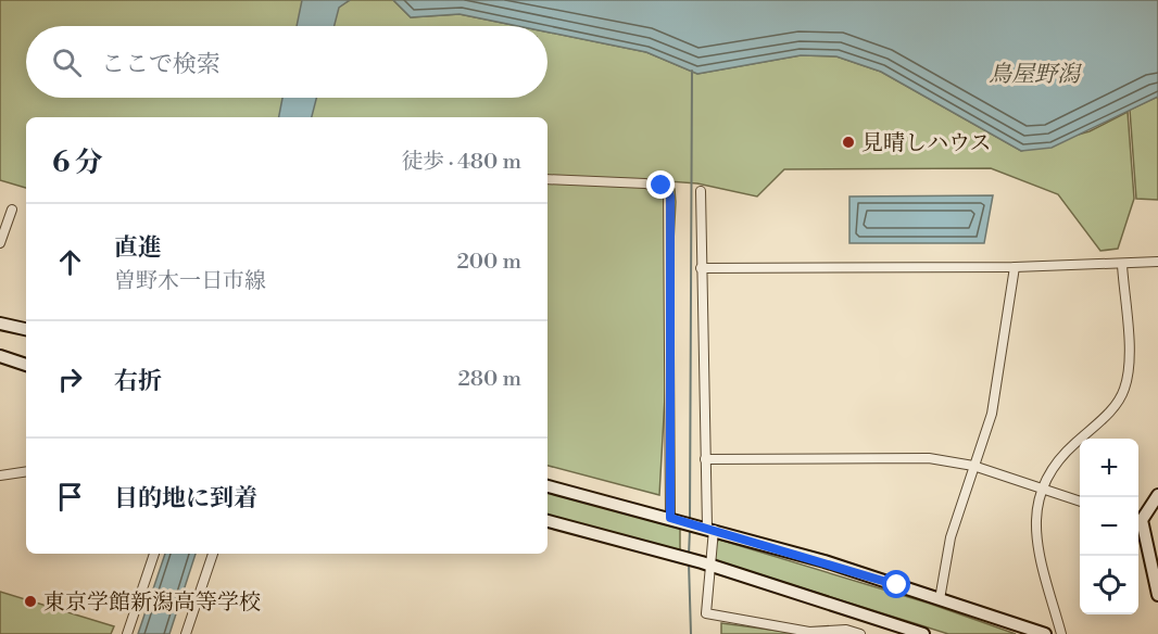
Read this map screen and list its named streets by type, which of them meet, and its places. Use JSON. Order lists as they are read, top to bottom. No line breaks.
{"water":["鳥屋野潟"],"places":["見晴しハウス","東京学館新潟高等学校"],"page":{"search":"ここで検索","heading":["6 分","徒歩 · 480 m"],"list":[["直進","曽野木一日市線","200 m"],["右折","280 m"],"目的地に到着"],"map_buttons":["+","−"]}}
